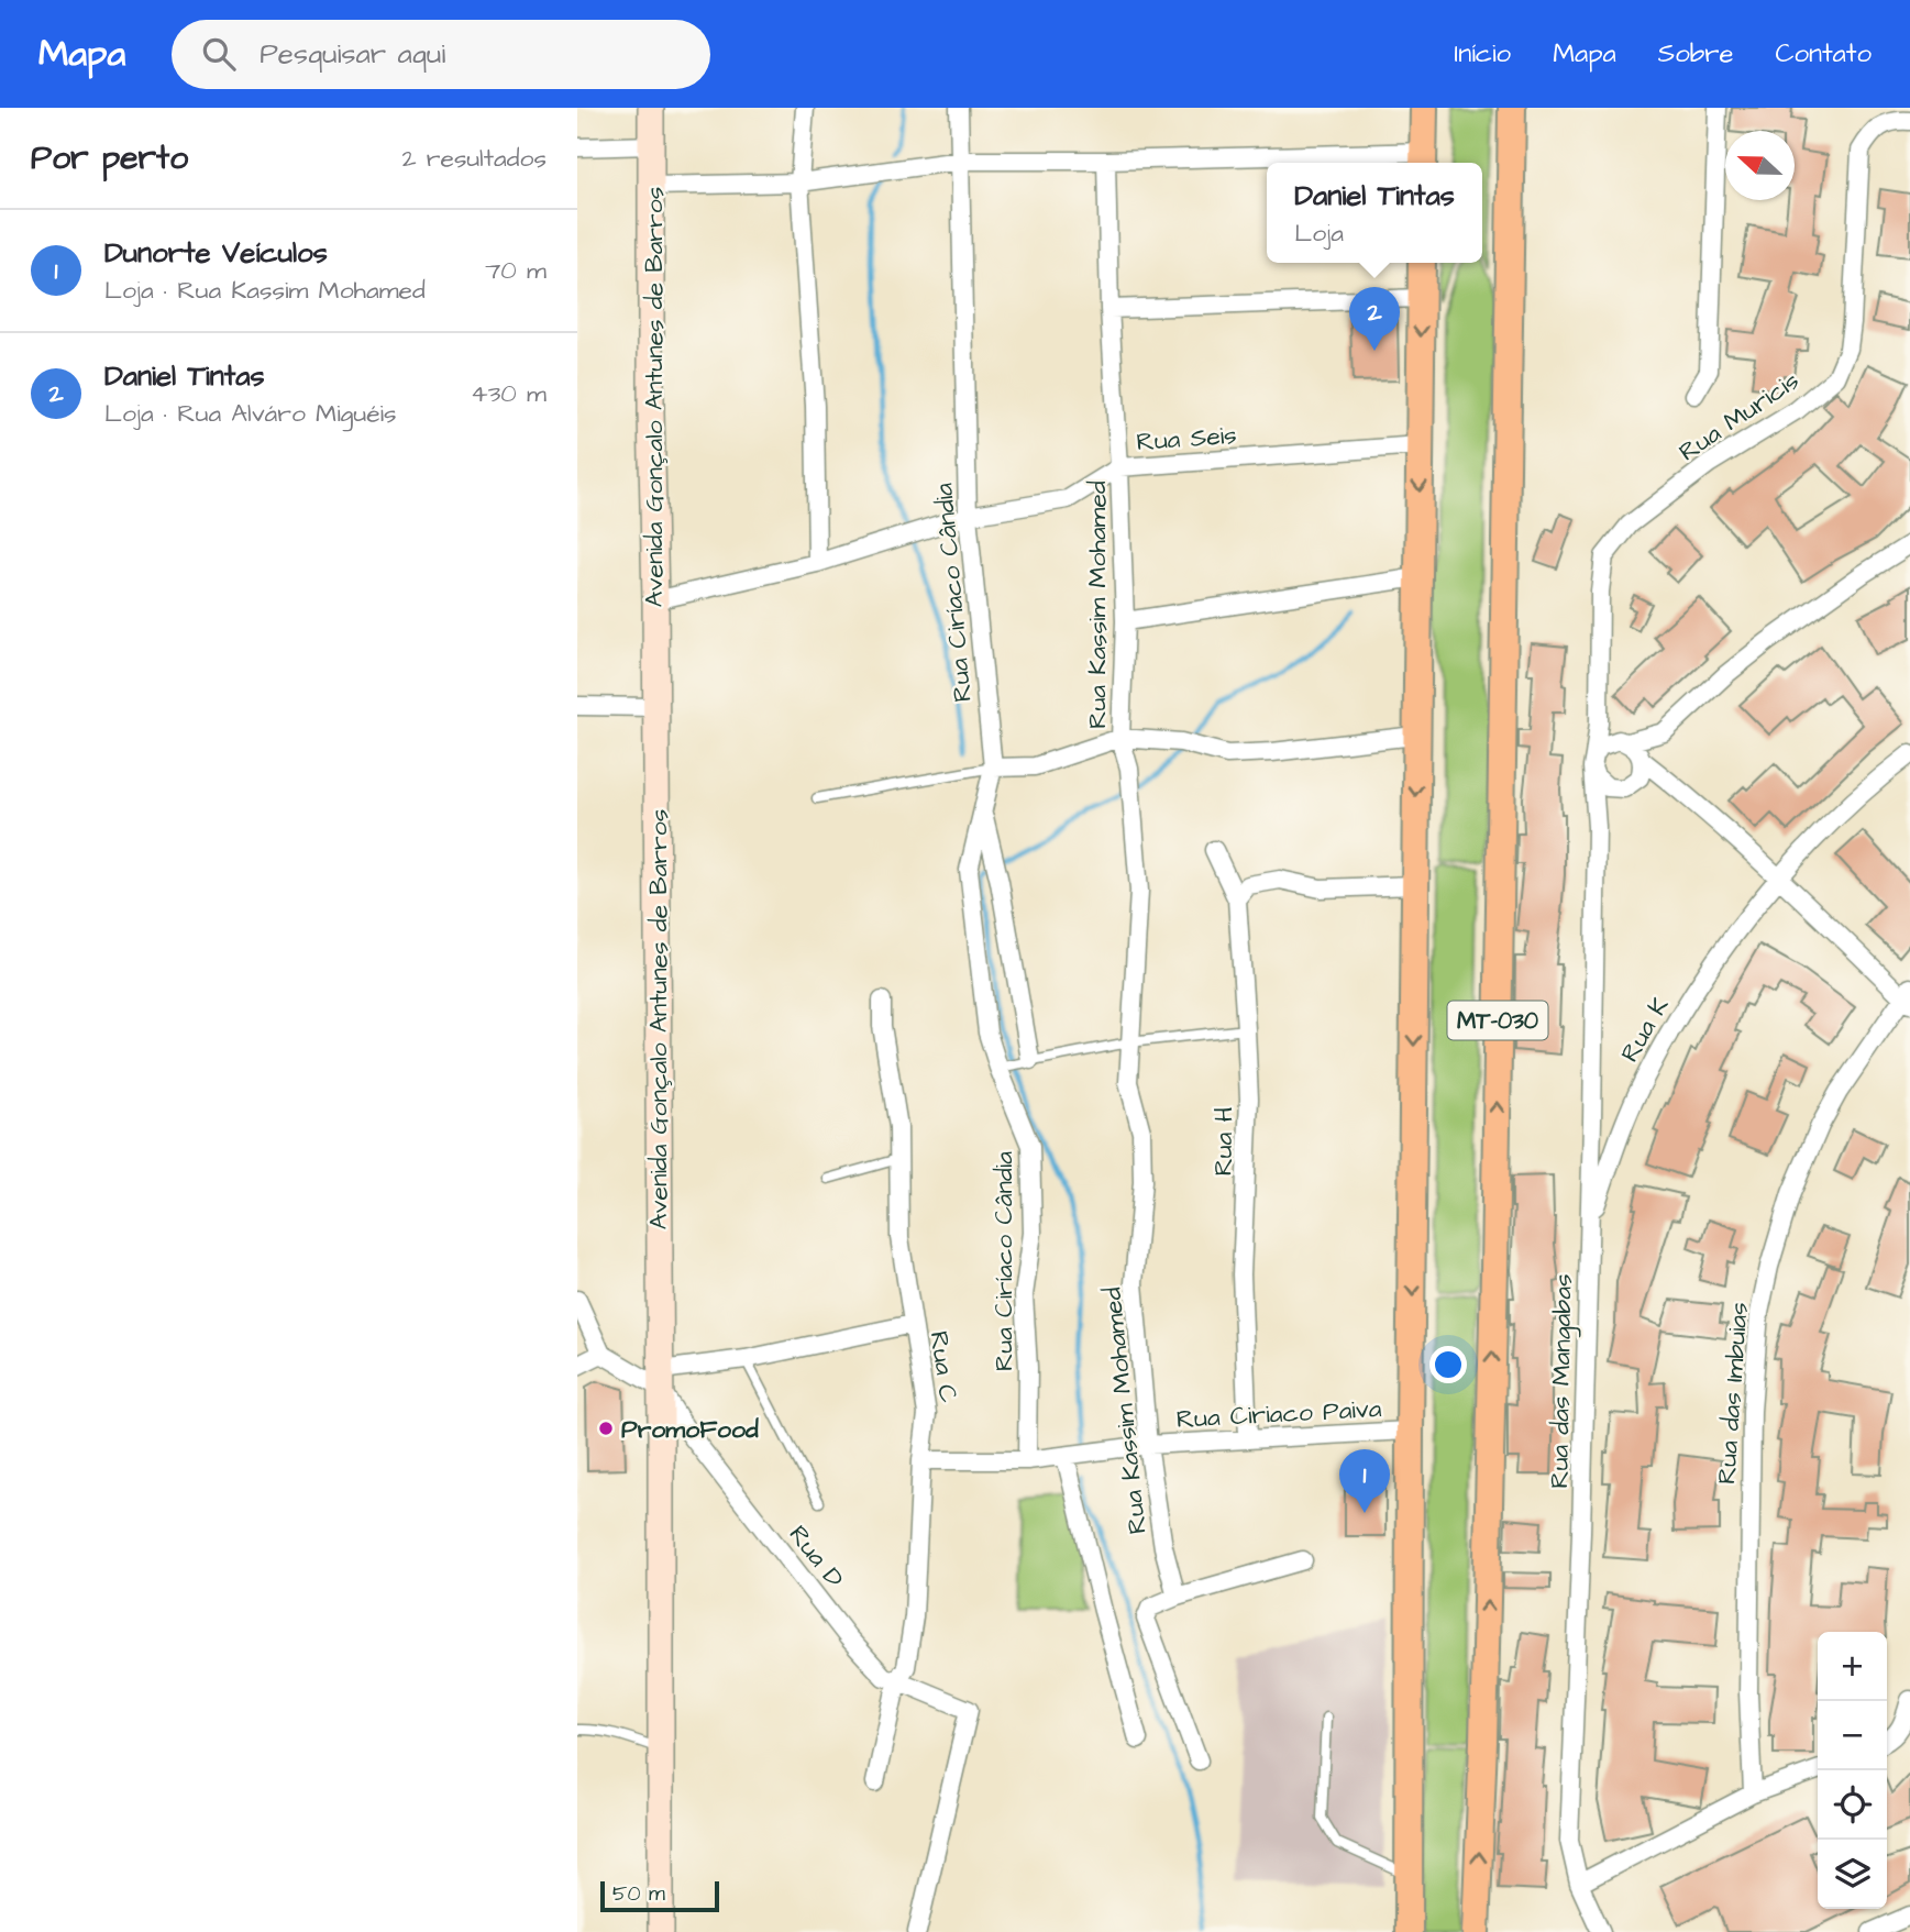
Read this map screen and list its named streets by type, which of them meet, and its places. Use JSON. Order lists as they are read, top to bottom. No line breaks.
{"streets":{"main road":["Avenida Gonçalo Antunes de Barros","MT-030"],"street":["Rua Muricis","Rua Seis","Rua Ciríaco Cândia","Rua Kassim Mohamed","Rua K","Rua H","Rua C","Rua das Mangabas","Rua das Imbuias","Rua Ciriaco Paiva","Rua D"]},"crossings":[["Avenida Gonçalo Antunes de Barros","Rua Seis"],["Avenida Gonçalo Antunes de Barros","Rua D"],["Rua Muricis","Rua das Mangabas"],["Rua Seis","Rua Ciríaco Cândia"],["Rua Seis","Rua Kassim Mohamed"],["Rua Seis","MT-030"],["Rua Ciríaco Cândia","Rua Ciriaco Paiva"],["Rua Kassim Mohamed","Rua Ciriaco Paiva"],["MT-030","Rua Ciriaco Paiva"],["Rua K","Rua das Mangabas"],["Rua H","Rua Ciriaco Paiva"],["Rua C","Rua Ciriaco Paiva"],["Rua C","Rua D"]],"places":["PromoFood"],"scale_bar":"50 m","north":"left","page":{"header":"Mapa","search":"Pesquisar aqui","nav":["Início","Mapa","Sobre","Contato"],"heading":["Por perto","2 resultados"],"popup":["Daniel Tintas","Loja"],"list":[{"mark":"1","name":"Dunorte Veículos","note":"Loja · Rua Kassim Mohamed","value":"70 m"},{"mark":"2","name":"Daniel Tintas","note":"Loja · Rua Alváro Miguéis","value":"430 m"}],"pins":["2","1"],"map_buttons":["+","−"],"scale":"50 m"}}
